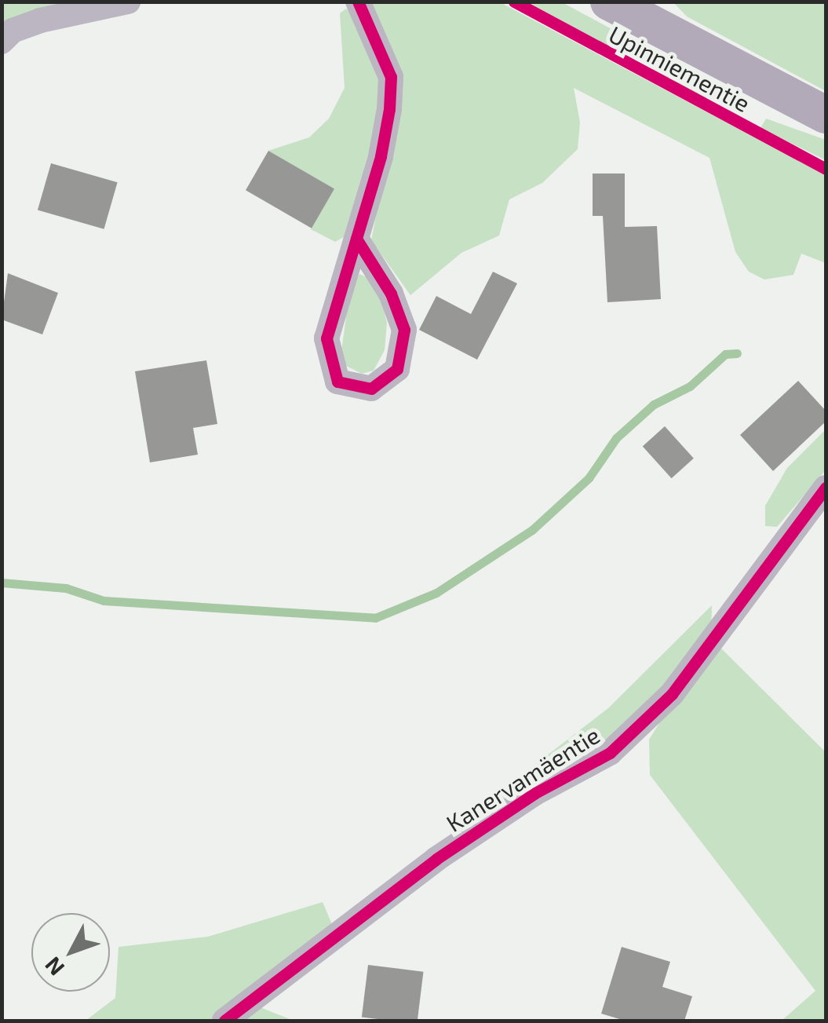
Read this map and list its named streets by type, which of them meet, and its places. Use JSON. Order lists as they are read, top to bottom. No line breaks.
{"streets":{"main road":["Upinniementie"],"street":["Kanervamäentie"]},"north":"bottom left"}
